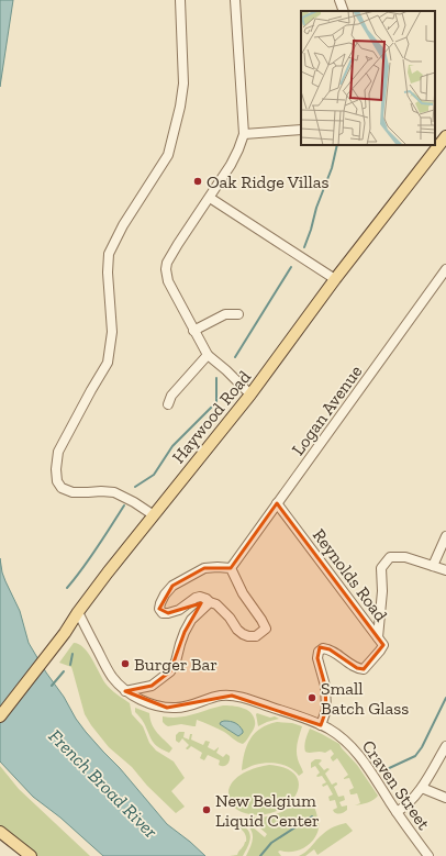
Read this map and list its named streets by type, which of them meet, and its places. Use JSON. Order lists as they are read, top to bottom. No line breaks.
{"streets":{"main road":["Haywood Road"],"street":["Logan Avenue","Reynolds Road","Craven Street"]},"crossings":[["Logan Avenue","Reynolds Road"],["Haywood Road","Craven Street"]],"water":["French Broad River"],"places":["Oak Ridge Villas","Burger Bar","Small Batch Glass","New Belgium Liquid Center"]}
